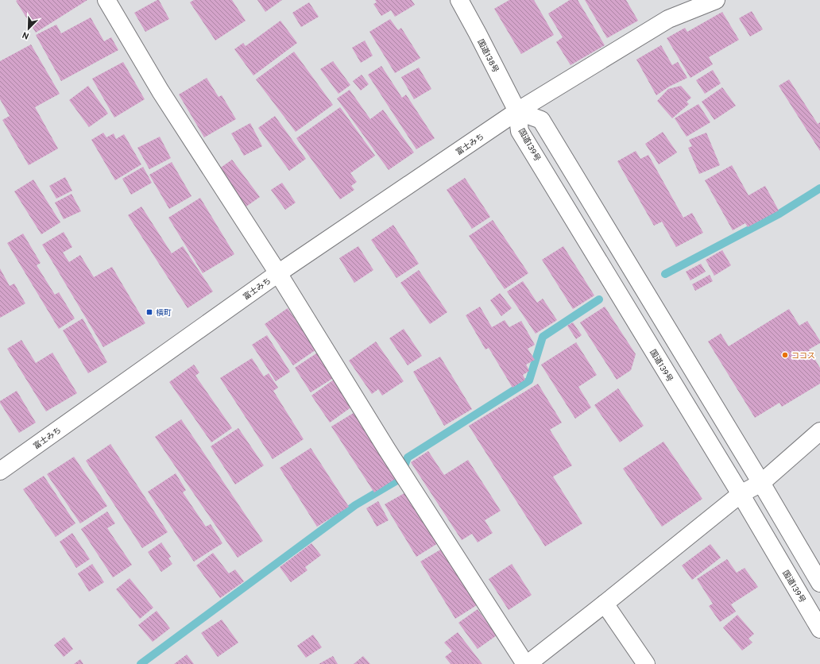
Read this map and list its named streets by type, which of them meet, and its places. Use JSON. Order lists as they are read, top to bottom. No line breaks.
{"streets":{"main road":["国道138号","富士みち","国道139号"]},"crossings":[["国道138号","富士みち"],["国道138号","国道139号"],["富士みち","国道139号"]],"places":{"transit":["横町"],"other":["ココス"]},"north":"bottom left"}
